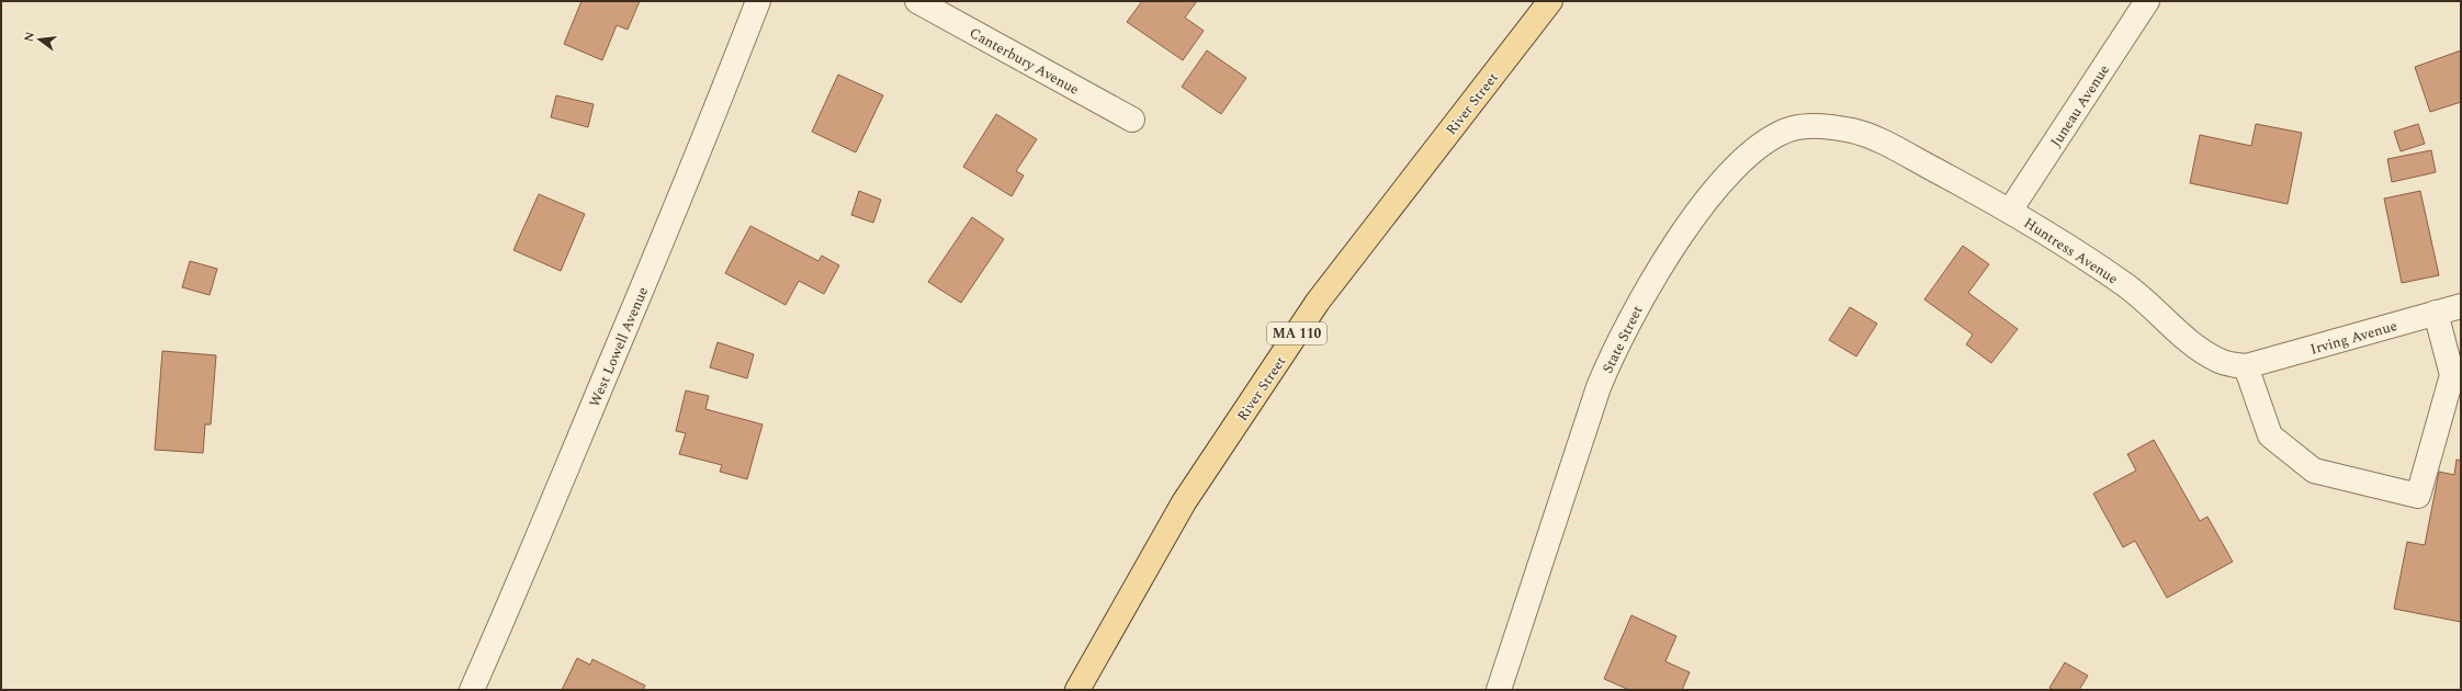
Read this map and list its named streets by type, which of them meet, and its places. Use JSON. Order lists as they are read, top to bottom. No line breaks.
{"streets":{"main road":["River Street","MA 110"],"street":["Canterbury Avenue","Juneau Avenue","Huntress Avenue","Irving Avenue","State Street","West Lowell Avenue"]},"crossings":[["Juneau Avenue","Huntress Avenue"],["Huntress Avenue","Irving Avenue"],["Huntress Avenue","State Street"]],"north":"left"}
